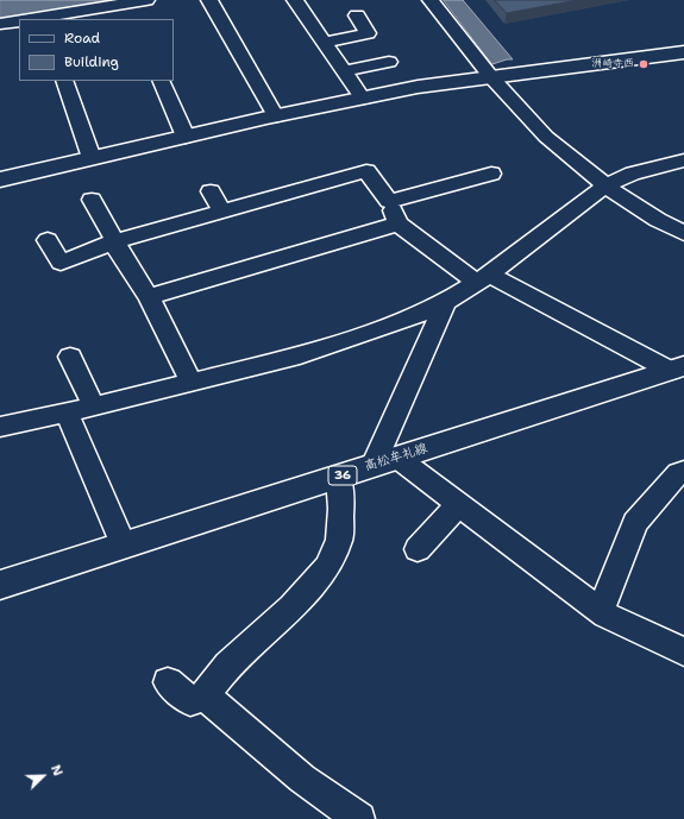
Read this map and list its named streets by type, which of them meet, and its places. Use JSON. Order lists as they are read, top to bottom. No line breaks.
{"streets":{"street":["高松牟礼線","36"]},"places":["洲崎寺西"],"legend":["Road","Building"],"north":"top right"}
